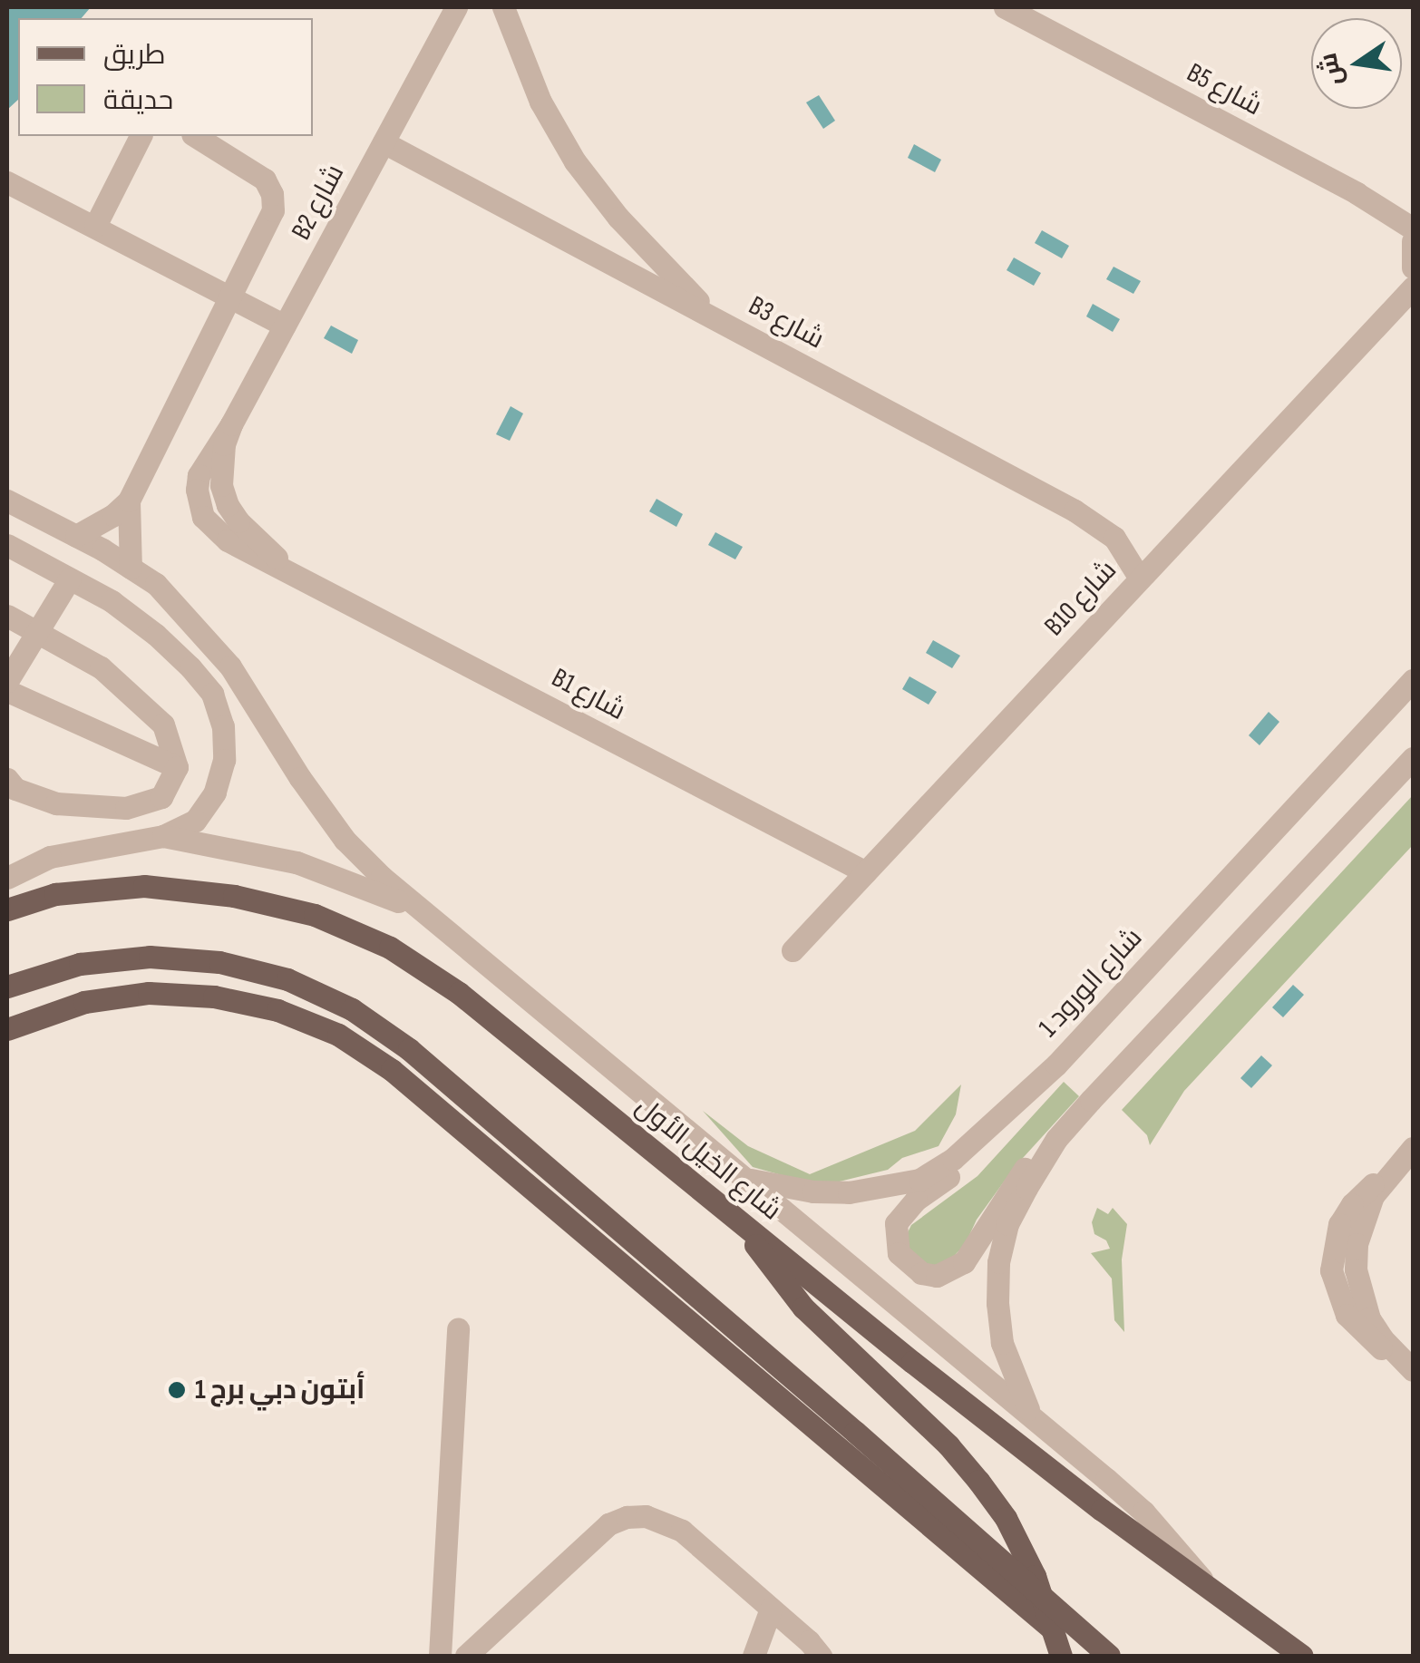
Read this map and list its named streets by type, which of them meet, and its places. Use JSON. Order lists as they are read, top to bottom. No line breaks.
{"streets":{"main road":["شارع الخيل الأول"],"street":["B5 شارع","B2 شارع","B3 شارع","B10 شارع","B1 شارع","شارع الورود 1"]},"crossings":[["B2 شارع","B3 شارع"],["B2 شارع","B1 شارع"],["B3 شارع","B10 شارع"],["B10 شارع","B1 شارع"]],"places":["أبتون دبي برج 1"],"legend":["طريق","حديقة"],"north":"left"}
